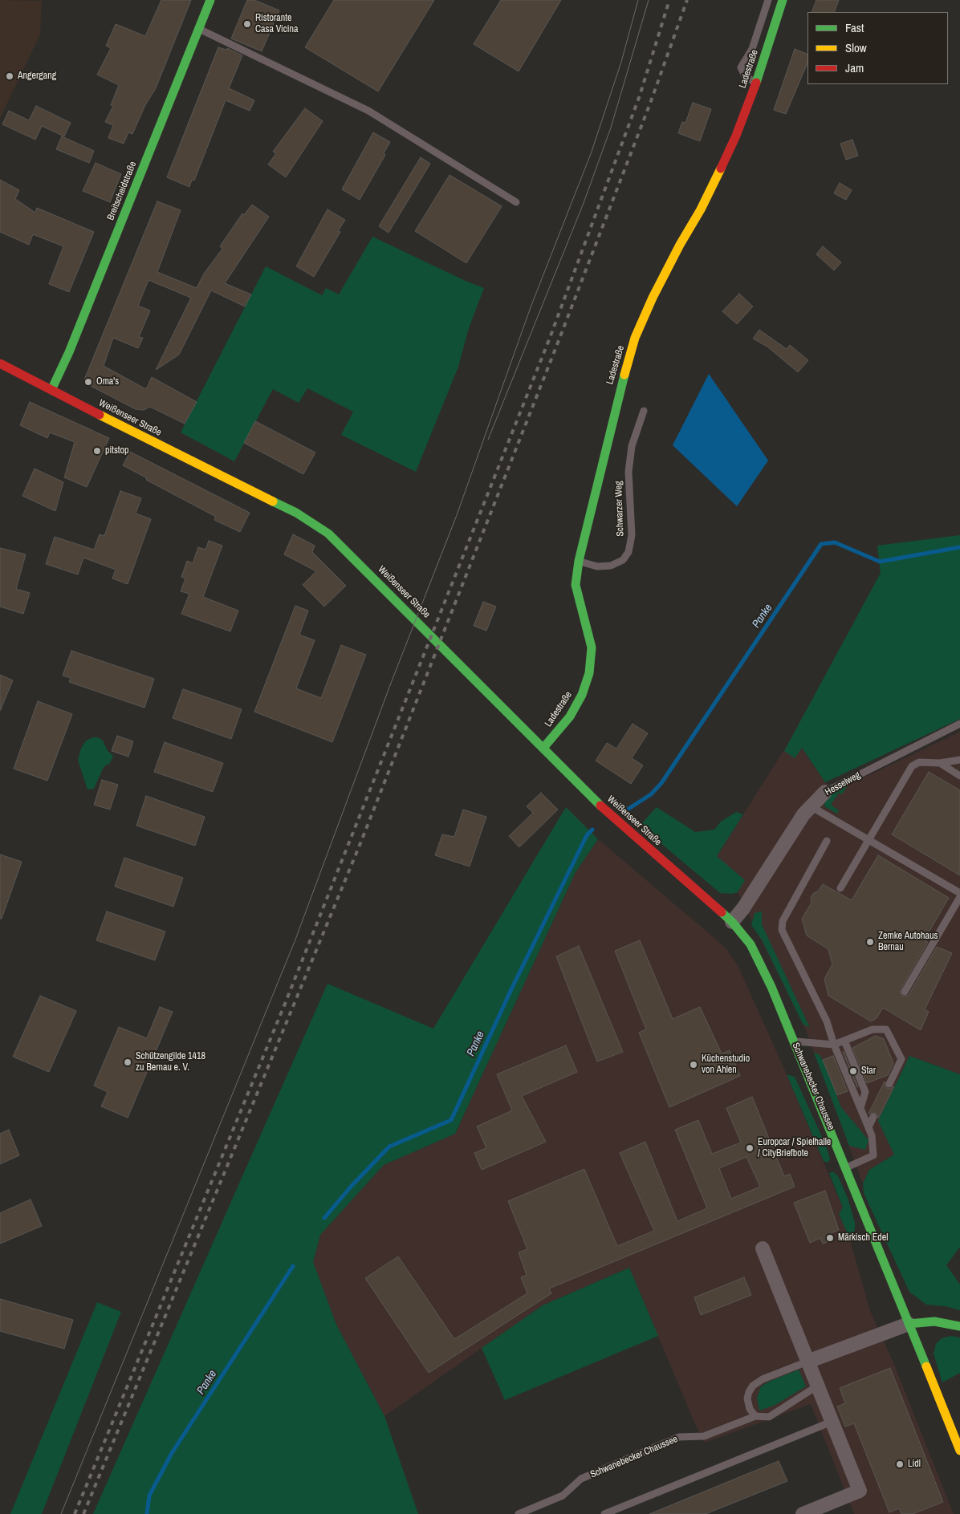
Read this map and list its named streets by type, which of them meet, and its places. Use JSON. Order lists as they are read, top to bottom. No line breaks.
{"streets":{"main road":["Ladestraße","Breitscheidstraße","Weißenseer Straße","Schwanebecker Chaussee"],"street":["Hesselweg"],"lane":["Schwarzer Weg"]},"crossings":[["Ladestraße","Weißenseer Straße"],["Ladestraße","Schwarzer Weg"],["Breitscheidstraße","Weißenseer Straße"],["Weißenseer Straße","Hesselweg"],["Weißenseer Straße","Schwanebecker Chaussee"],["Hesselweg","Schwanebecker Chaussee"]],"water":["Panke"],"places":["Ristorante Casa Vicina","Angergang","Oma's","pitstop","Zemke Autohaus Bernau","Schützengilde 1418 zu Bernau e. V.","Küchenstudio von Ahlen","Star","Europcar / Spielhalle / CityBriefbote","Märkisch Edel","Lidl"],"legend":["Fast","Slow","Jam"]}
